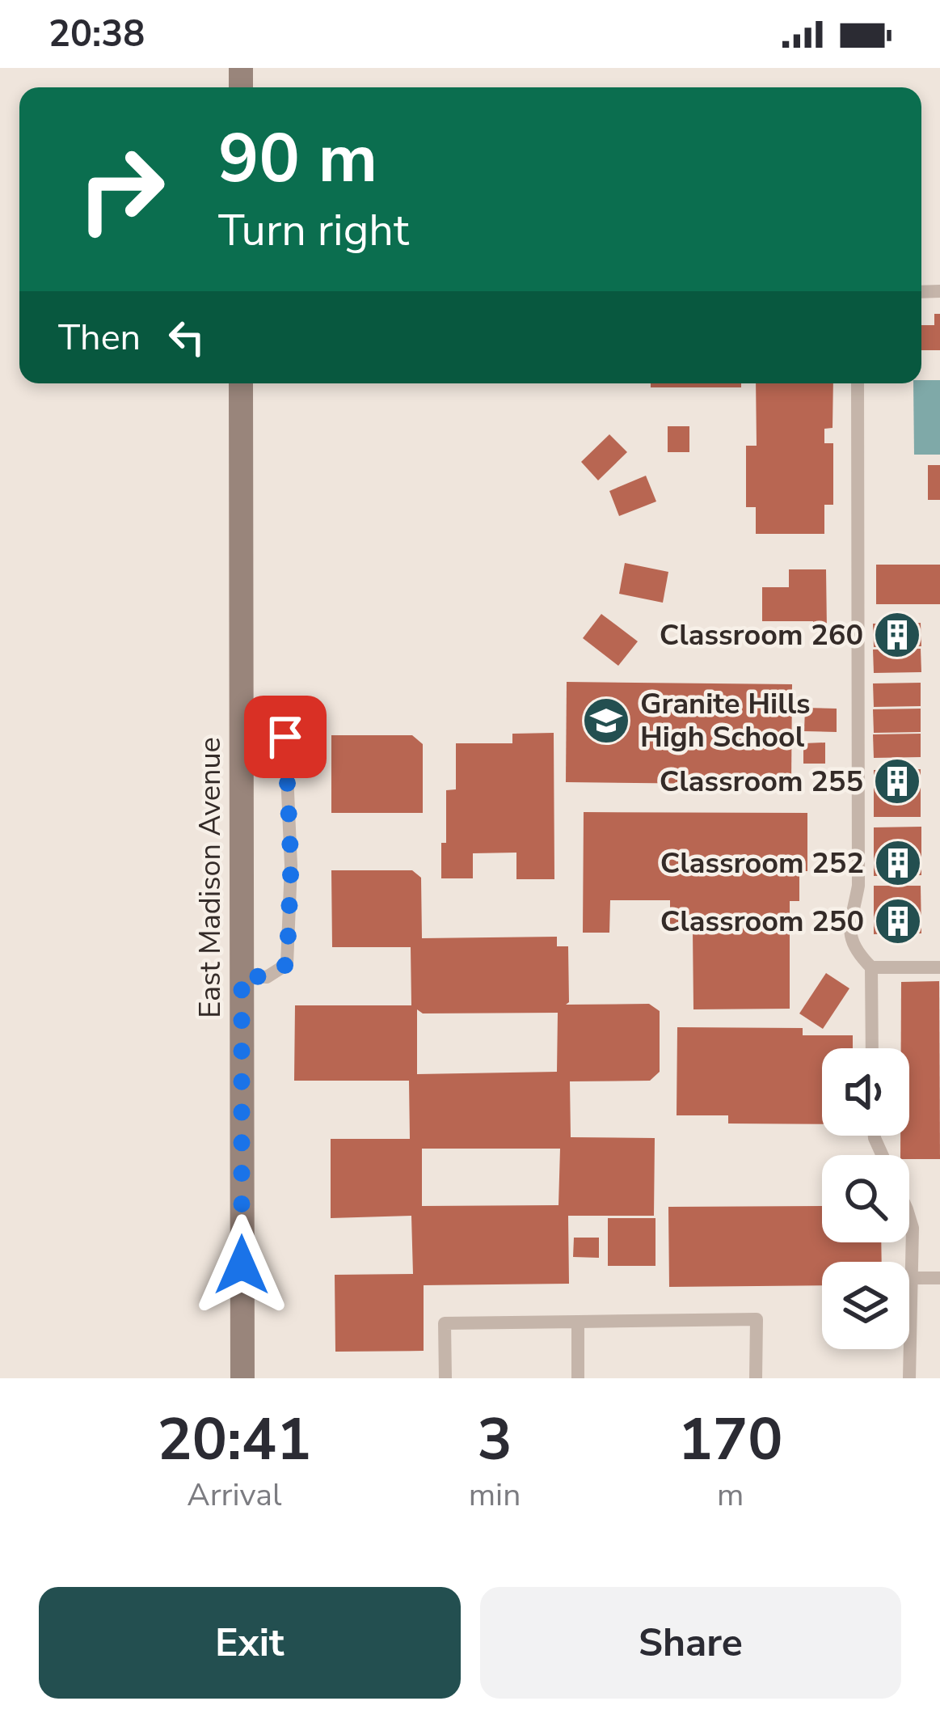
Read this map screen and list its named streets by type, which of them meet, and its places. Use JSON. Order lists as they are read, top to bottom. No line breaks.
{"streets":{"street":["East Madison Avenue"]},"places":{"building":["Classroom 260","Classroom 255","Classroom 252","Classroom 250"],"school or university":["Granite Hills High School"]},"page":{"status":"20:38","turn":["90 m","Turn right"],"then":"Then","eta":["20:41","Arrival","3","min","170","m"],"buttons":["Exit","Share"]}}
